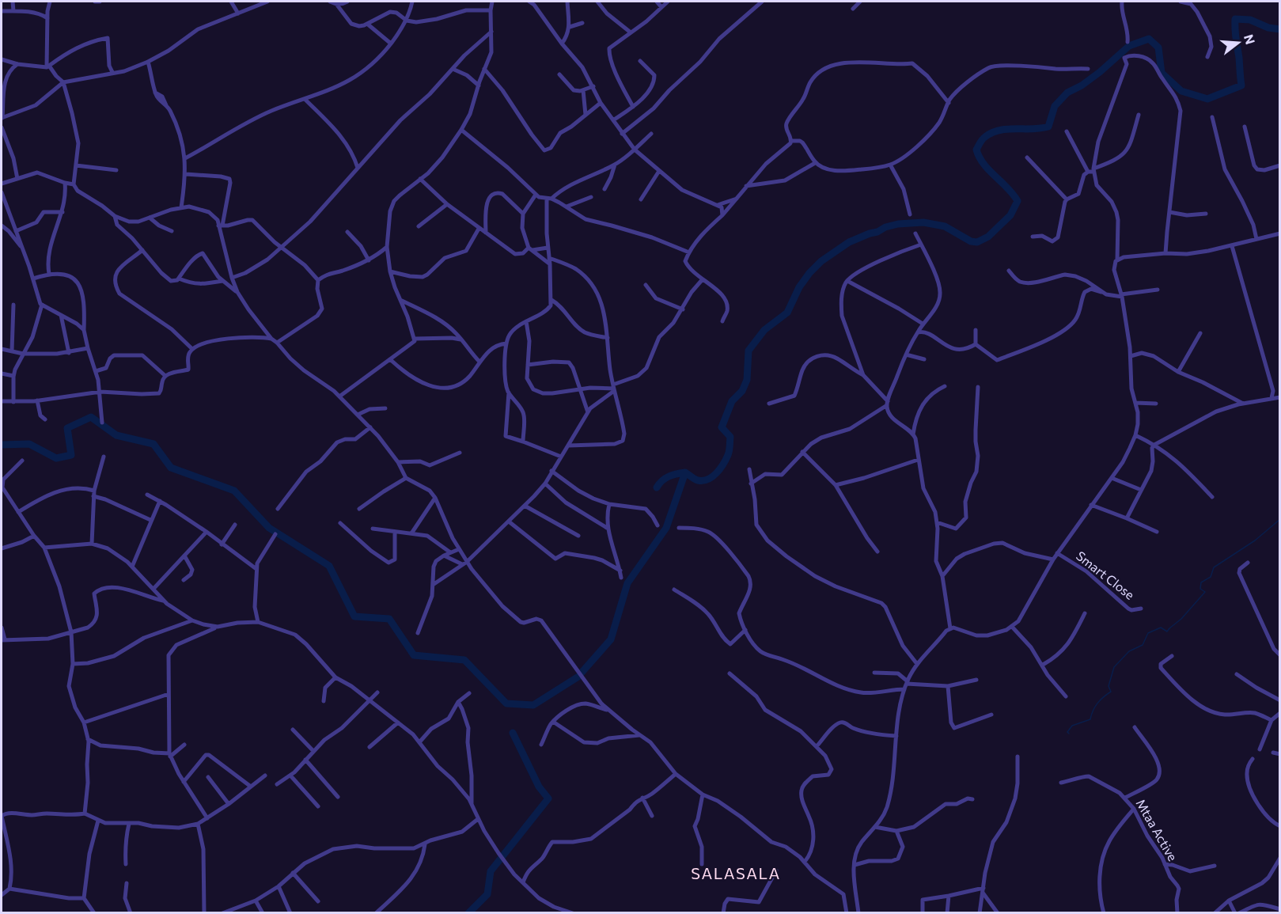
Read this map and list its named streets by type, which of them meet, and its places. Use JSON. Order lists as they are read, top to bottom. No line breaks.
{"streets":{"street":["Smart Close","Mtaa Active"]},"districts":["SALASALA"],"north":"right"}
